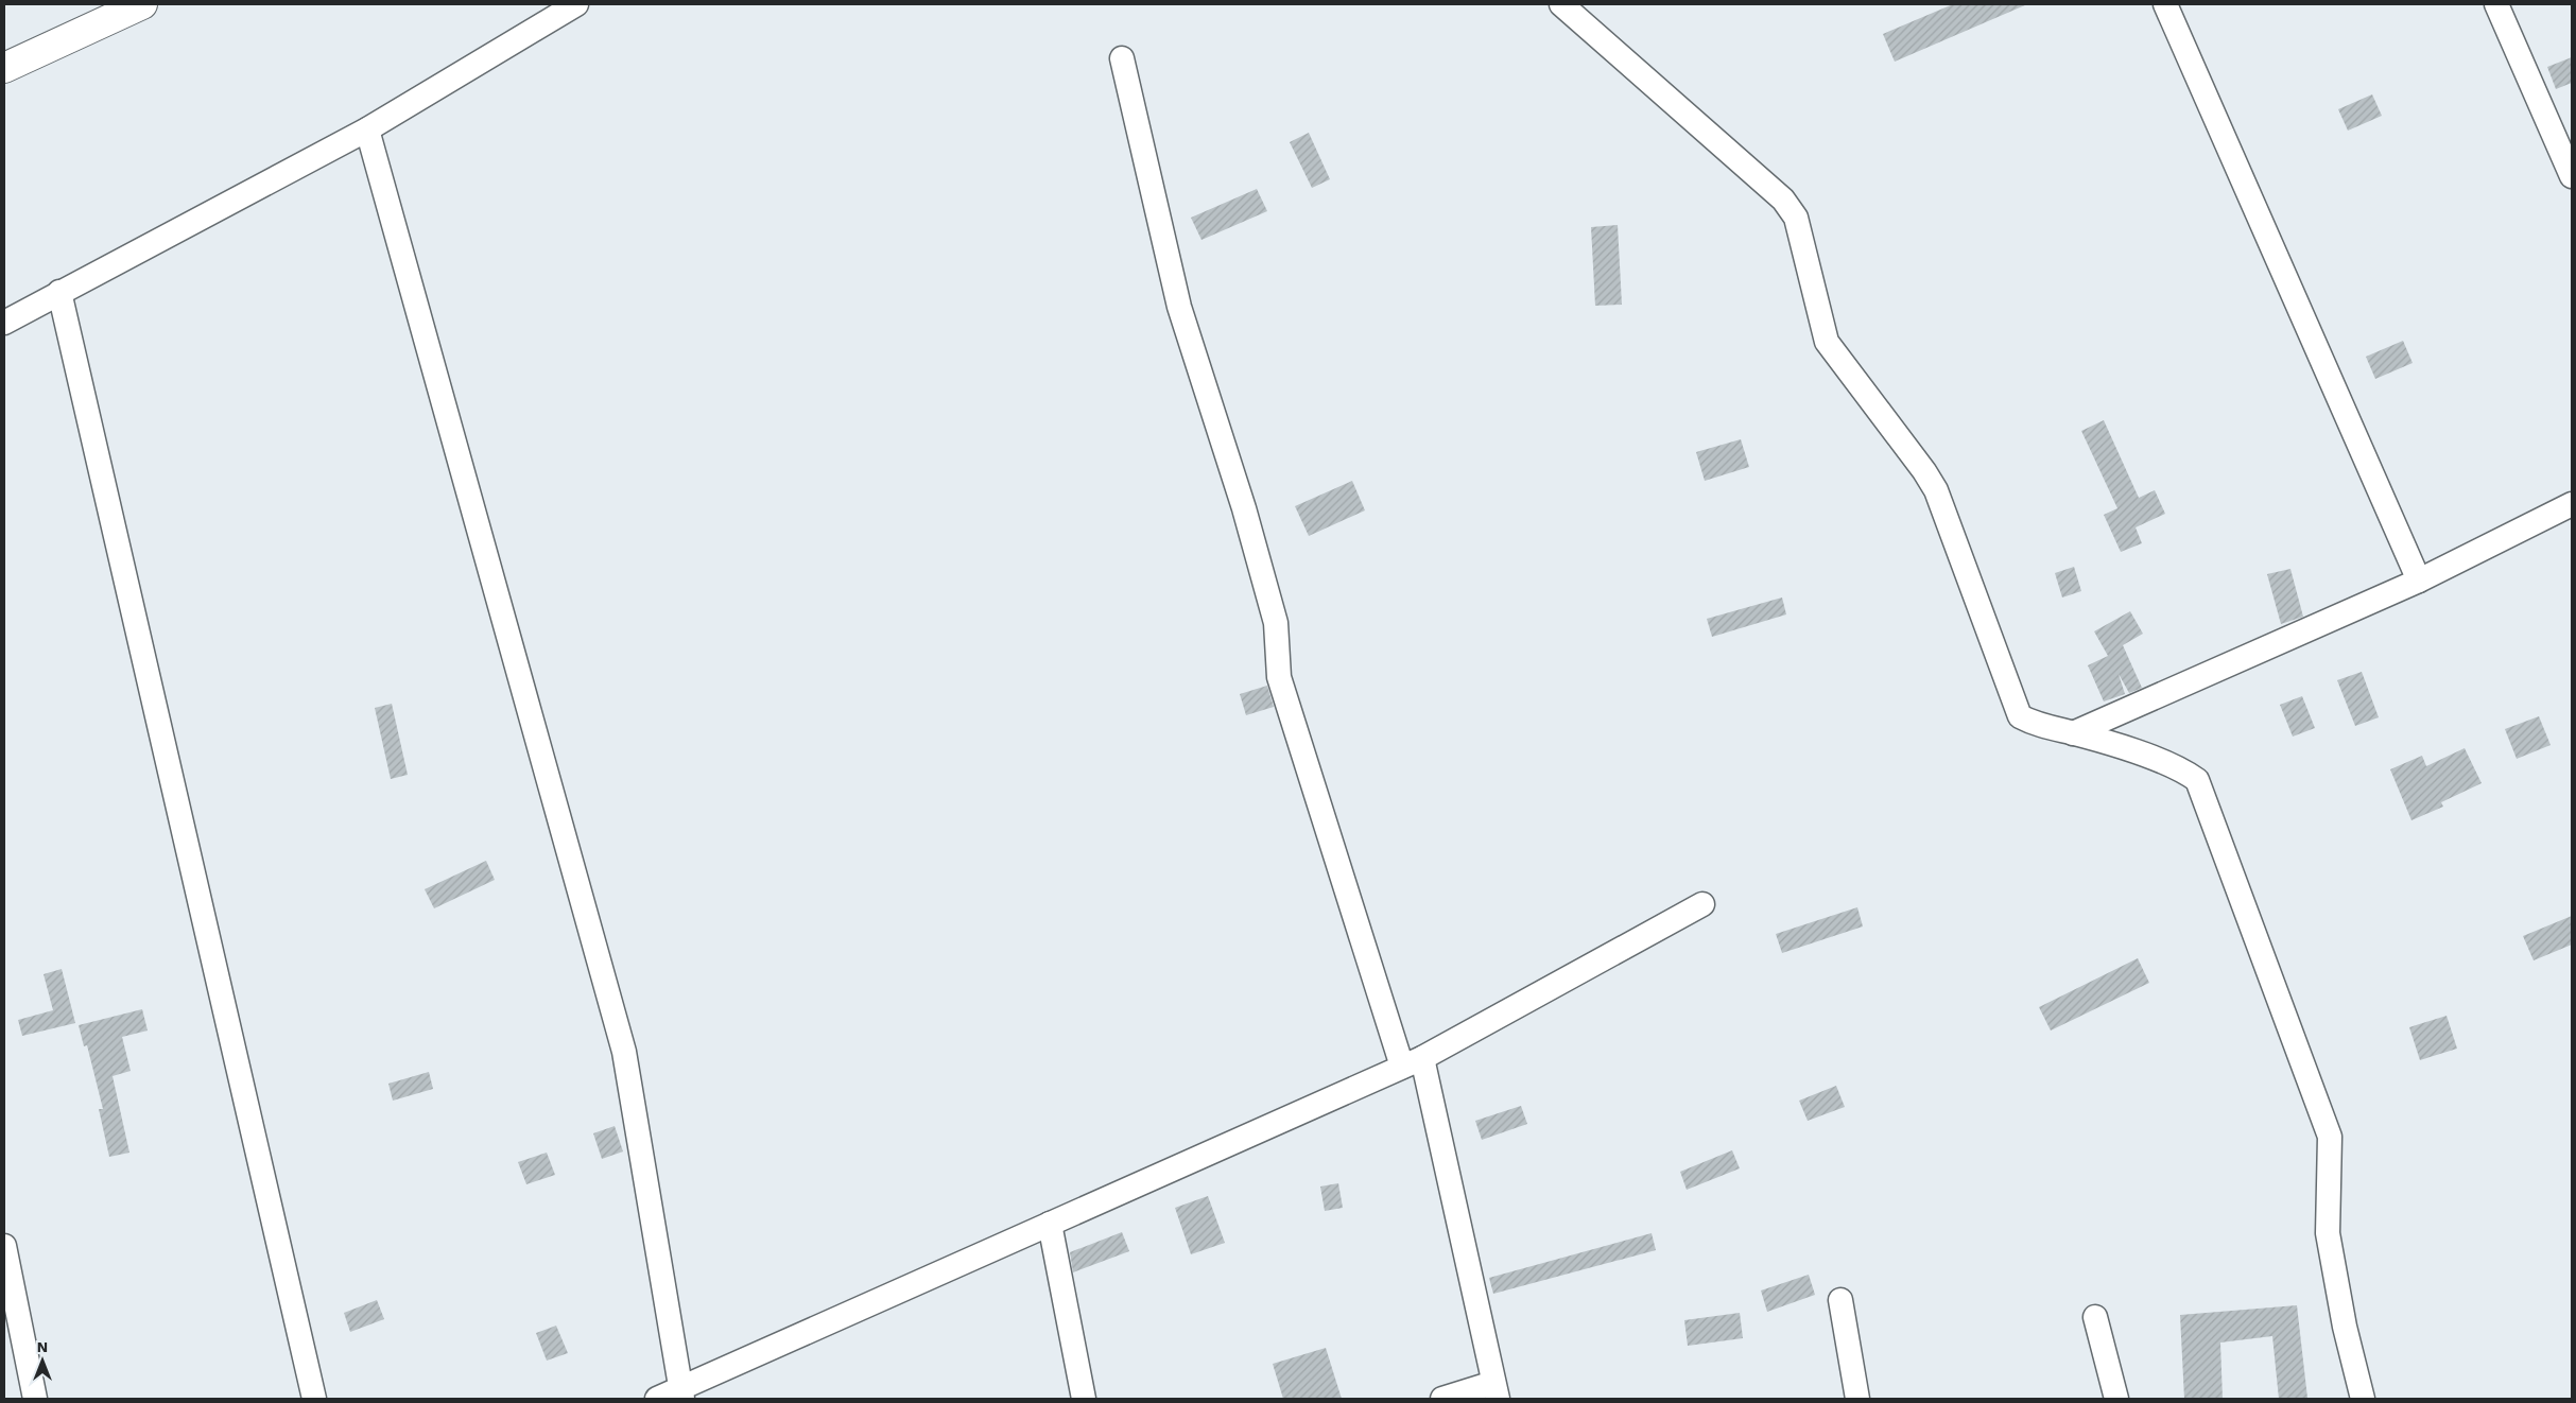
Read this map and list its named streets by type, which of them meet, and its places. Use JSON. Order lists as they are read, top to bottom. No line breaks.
{"north":"top"}
